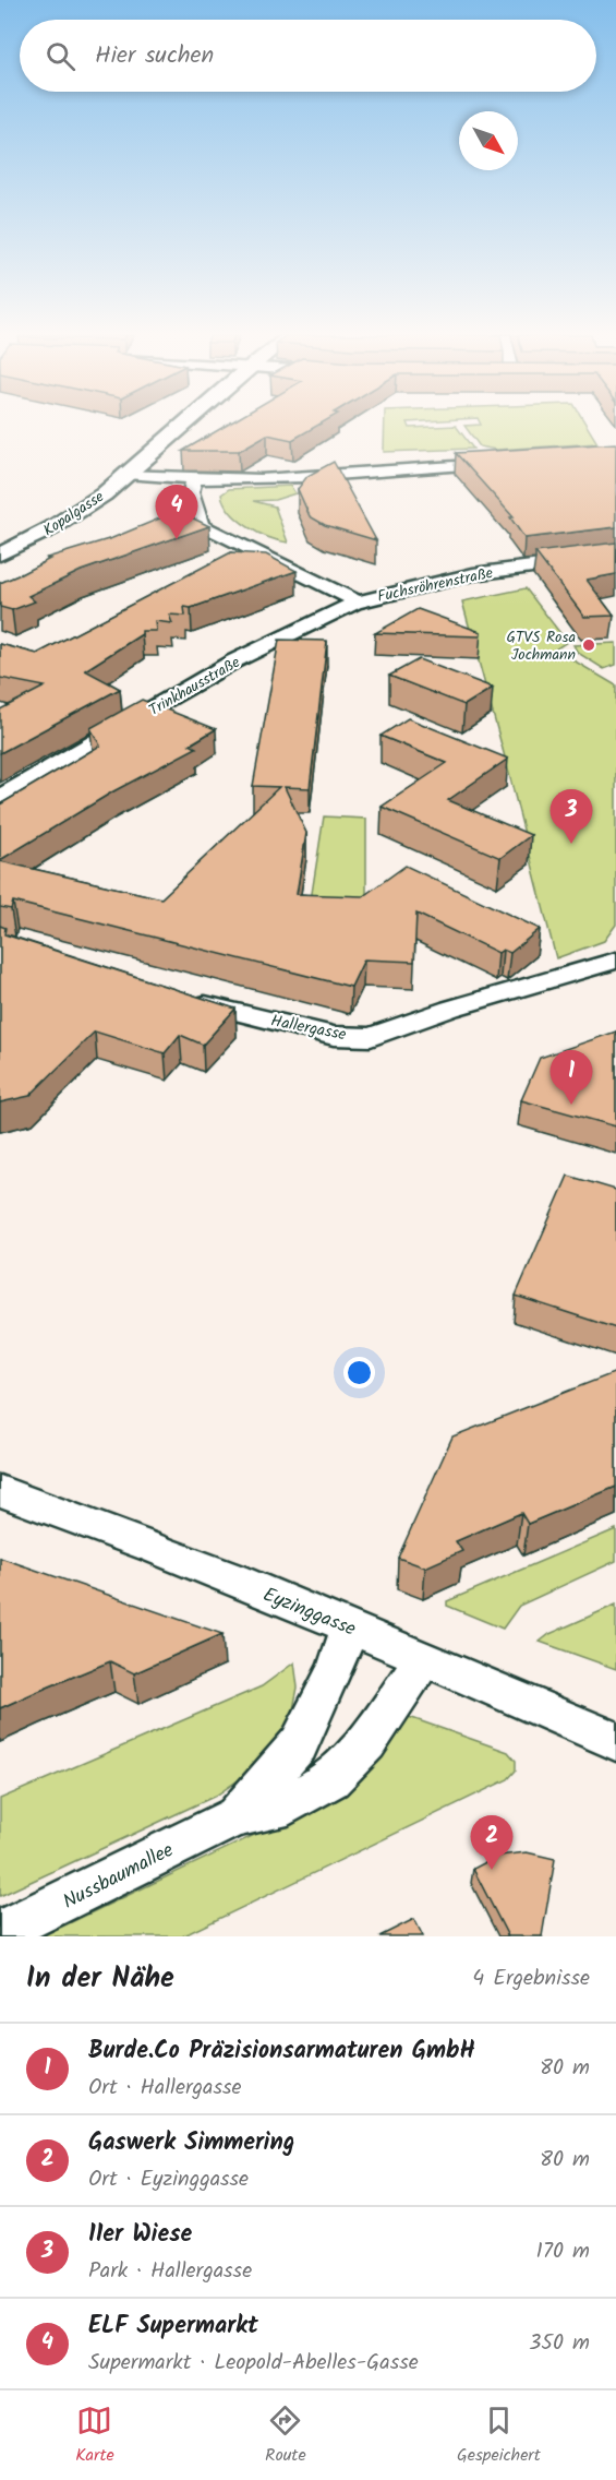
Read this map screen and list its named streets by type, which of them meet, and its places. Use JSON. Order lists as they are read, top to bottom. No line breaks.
{"streets":{"street":["Kopalgasse","Fuchsröhrenstraße","Trinkhausstraße","Hallergasse","Eyzinggasse","Nussbaumallee"]},"crossings":[["Fuchsröhrenstraße","Trinkhausstraße"],["Eyzinggasse","Nussbaumallee"]],"places":["GTVS Rosa Jochmann"],"north":"bottom right","page":{"search":"Hier suchen","pins":["4","3","1","2"],"heading":["In der Nähe","4 Ergebnisse"],"list":[{"mark":"1","name":"Burde.Co Präzisionsarmaturen GmbH","note":"Ort · Hallergasse","value":"80 m"},{"mark":"2","name":"Gaswerk Simmering","note":"Ort · Eyzinggasse","value":"80 m"},{"mark":"3","name":"11er Wiese","note":"Park · Hallergasse","value":"170 m"},{"mark":"4","name":"ELF Supermarkt","note":"Supermarkt · Leopold-Abelles-Gasse","value":"350 m"}],"nav":["Karte","Route","Gespeichert"]}}
